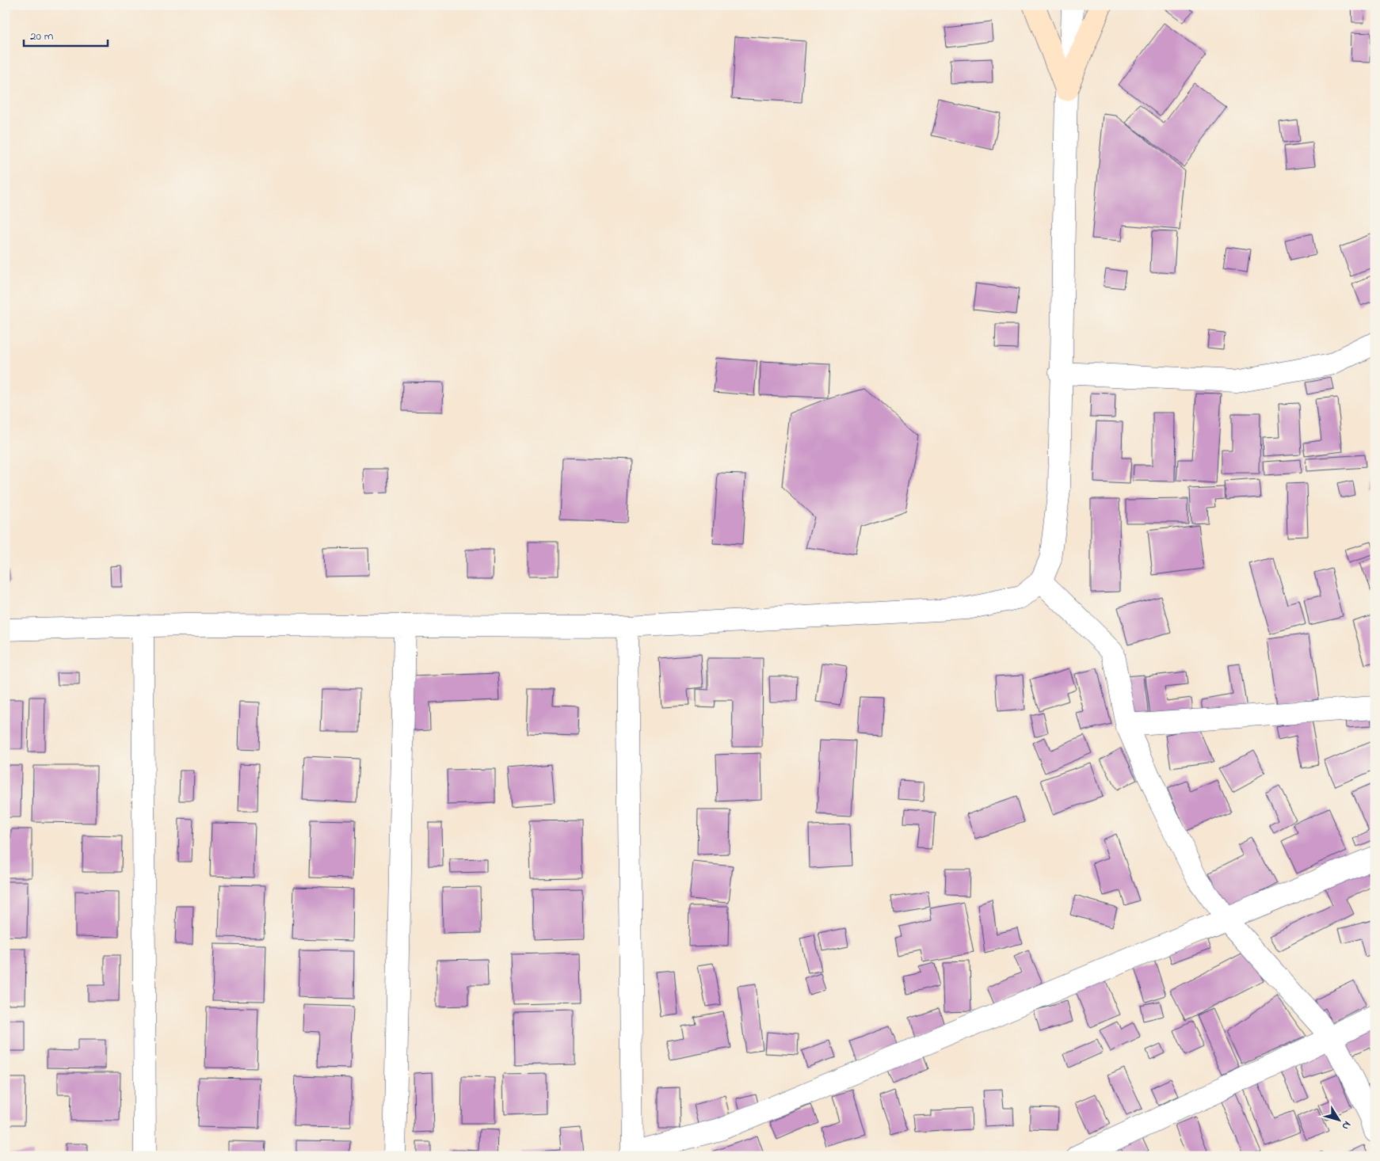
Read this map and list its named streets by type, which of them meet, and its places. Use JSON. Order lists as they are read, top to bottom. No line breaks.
{"scale_bar":"20 m","north":"bottom right"}
